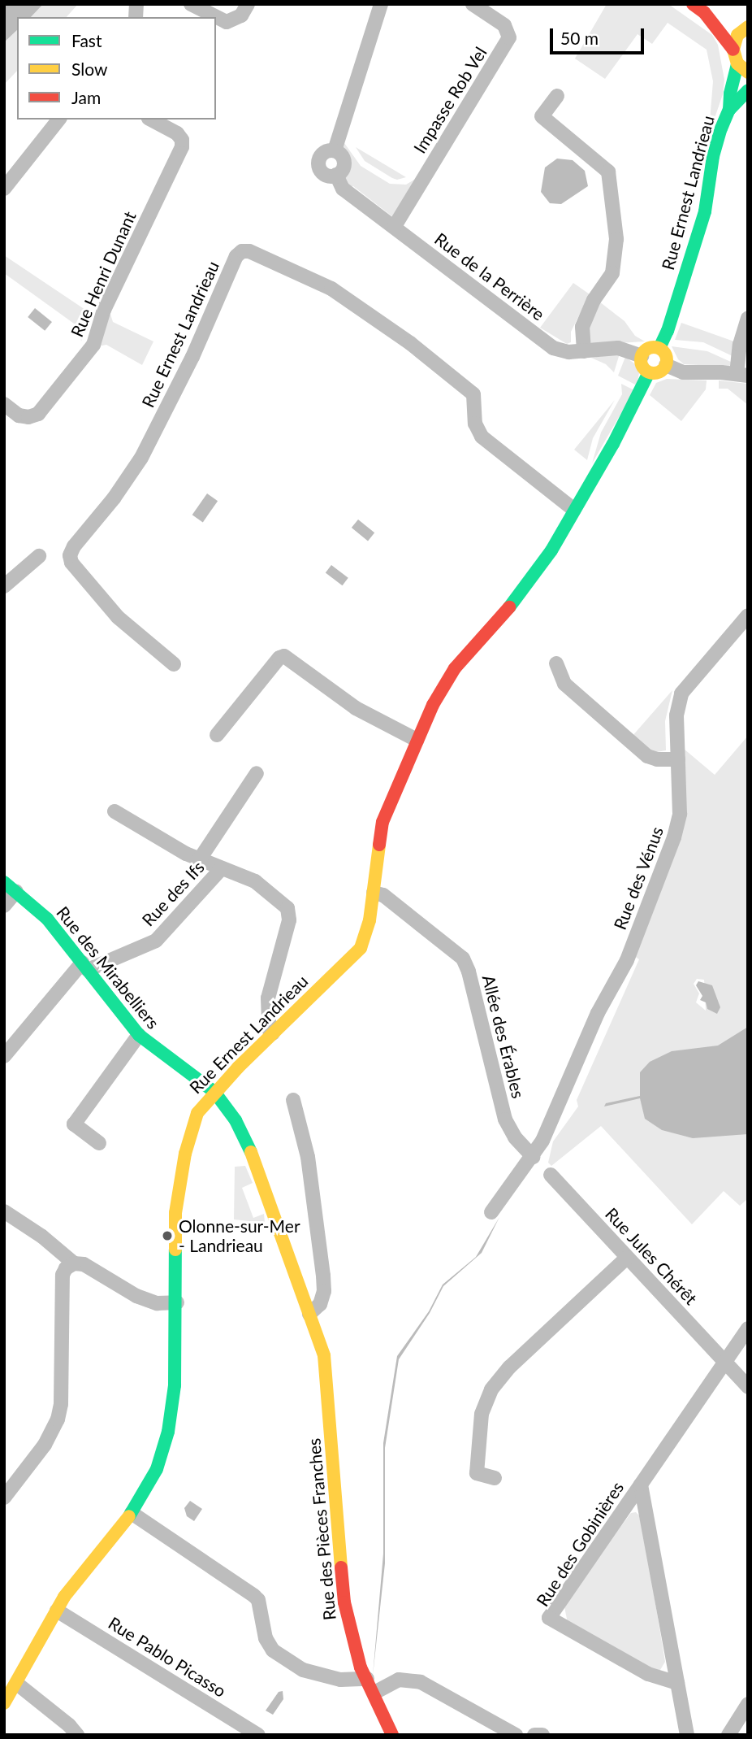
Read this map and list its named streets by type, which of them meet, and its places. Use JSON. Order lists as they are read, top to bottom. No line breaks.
{"streets":{"street":["Impasse Rob Vel","Rue Ernest Landrieau","Rue Henri Dunant","Rue de la Perrière","Rue des Vénus","Rue des Ifs","Rue des Mirabelliers","Allée des Érables","Rue Jules Chérêt","Rue des Pièces Franches","Rue des Gobinières","Rue Pablo Picasso"]},"crossings":[["Impasse Rob Vel","Rue de la Perrière"],["Rue Ernest Landrieau","Rue de la Perrière"],["Rue Ernest Landrieau","Rue des Mirabelliers"],["Rue Ernest Landrieau","Allée des Érables"],["Rue Ernest Landrieau","Rue des Pièces Franches"],["Rue Ernest Landrieau","Rue Pablo Picasso"],["Rue des Vénus","Allée des Érables"],["Rue des Ifs","Rue des Mirabelliers"],["Rue des Mirabelliers","Rue des Pièces Franches"],["Rue Jules Chérêt","Rue des Gobinières"]],"places":["Olonne-sur-Mer - Landrieau"],"legend":["Fast","Slow","Jam"],"scale_bar":"50 m"}
